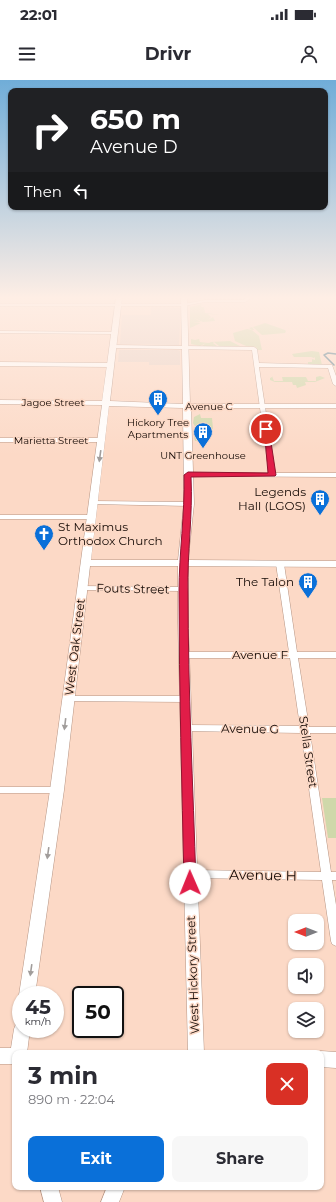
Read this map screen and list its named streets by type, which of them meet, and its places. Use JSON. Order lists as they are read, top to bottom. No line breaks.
{"streets":{"main road":["Jagoe Street","Avenue C","West Oak Street","West Hickory Street"],"street":["Marietta Street","Fouts Street","Avenue F","Avenue G","Stella Street","Avenue H"]},"crossings":[["Jagoe Street","Avenue C"],["Jagoe Street","West Oak Street"],["Avenue C","West Oak Street"],["Avenue C","West Hickory Street"],["Marietta Street","West Oak Street"],["Fouts Street","West Oak Street"],["Fouts Street","West Hickory Street"],["Avenue F","Stella Street"],["Avenue F","West Hickory Street"],["Avenue G","Stella Street"],["Avenue G","West Hickory Street"],["Stella Street","Avenue H"],["Avenue H","West Hickory Street"]],"one_way":["West Oak Street"],"places":{"building":["Hickory Tree Apartments","UNT Greenhouse","Legends Hall (LGOS)","The Talon"],"church":["St Maximus Orthodox Church"]},"north":"left","page":{"status":"22:01","header":"Drivr","turn":["650 m","Avenue D"],"then":"Then","speed":"45 km/h","limit":"50","heading":["3 min","890 m · 22:04"],"buttons":["Exit","Share"]}}
